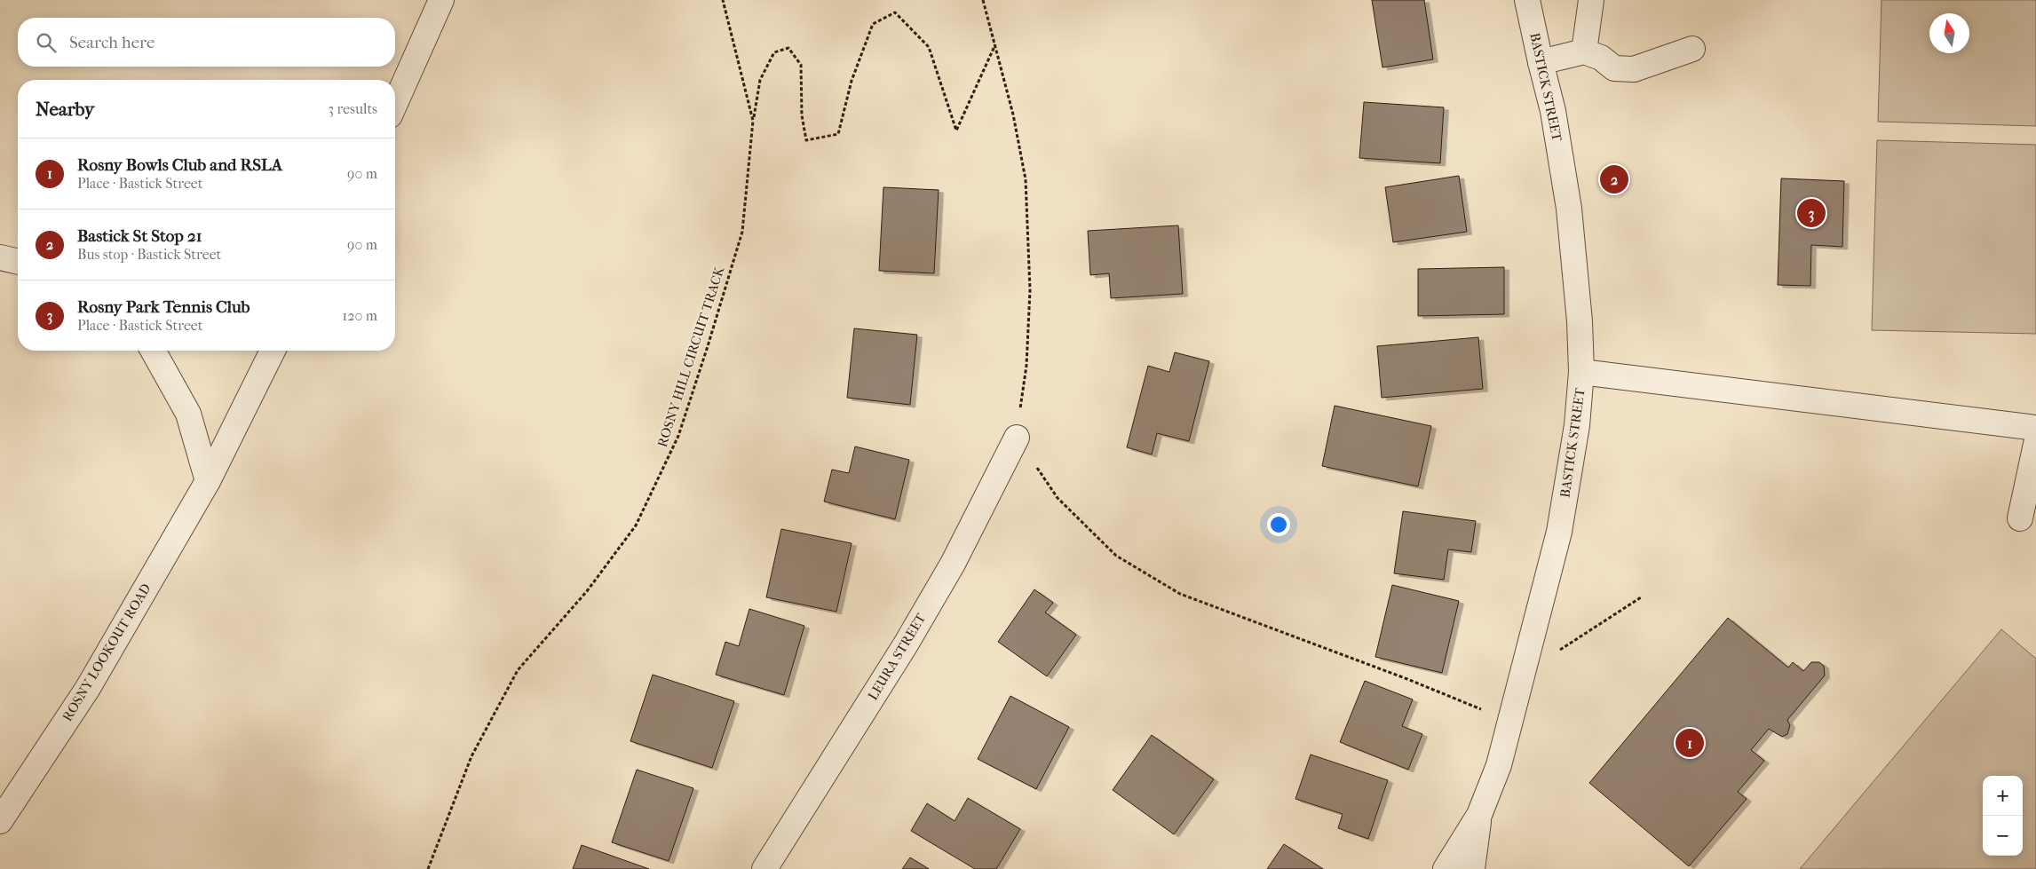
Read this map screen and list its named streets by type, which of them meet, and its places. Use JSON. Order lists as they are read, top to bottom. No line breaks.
{"streets":{"street":["BASTICK STREET","ROSNY LOOKOUT ROAD","LEURA STREET"],"path":["ROSNY HILL CIRCUIT TRACK"]},"north":"top","page":{"search":"Search here","heading":["Nearby","3 results"],"list":[{"mark":"1","name":"Rosny Bowls Club and RSLA","note":"Place · Bastick Street","value":"90 m"},{"mark":"2","name":"Bastick St Stop 21","note":"Bus stop · Bastick Street","value":"90 m"},{"mark":"3","name":"Rosny Park Tennis Club","note":"Place · Bastick Street","value":"120 m"}],"pins":["2","3","1"],"map_buttons":["+","−"]}}
